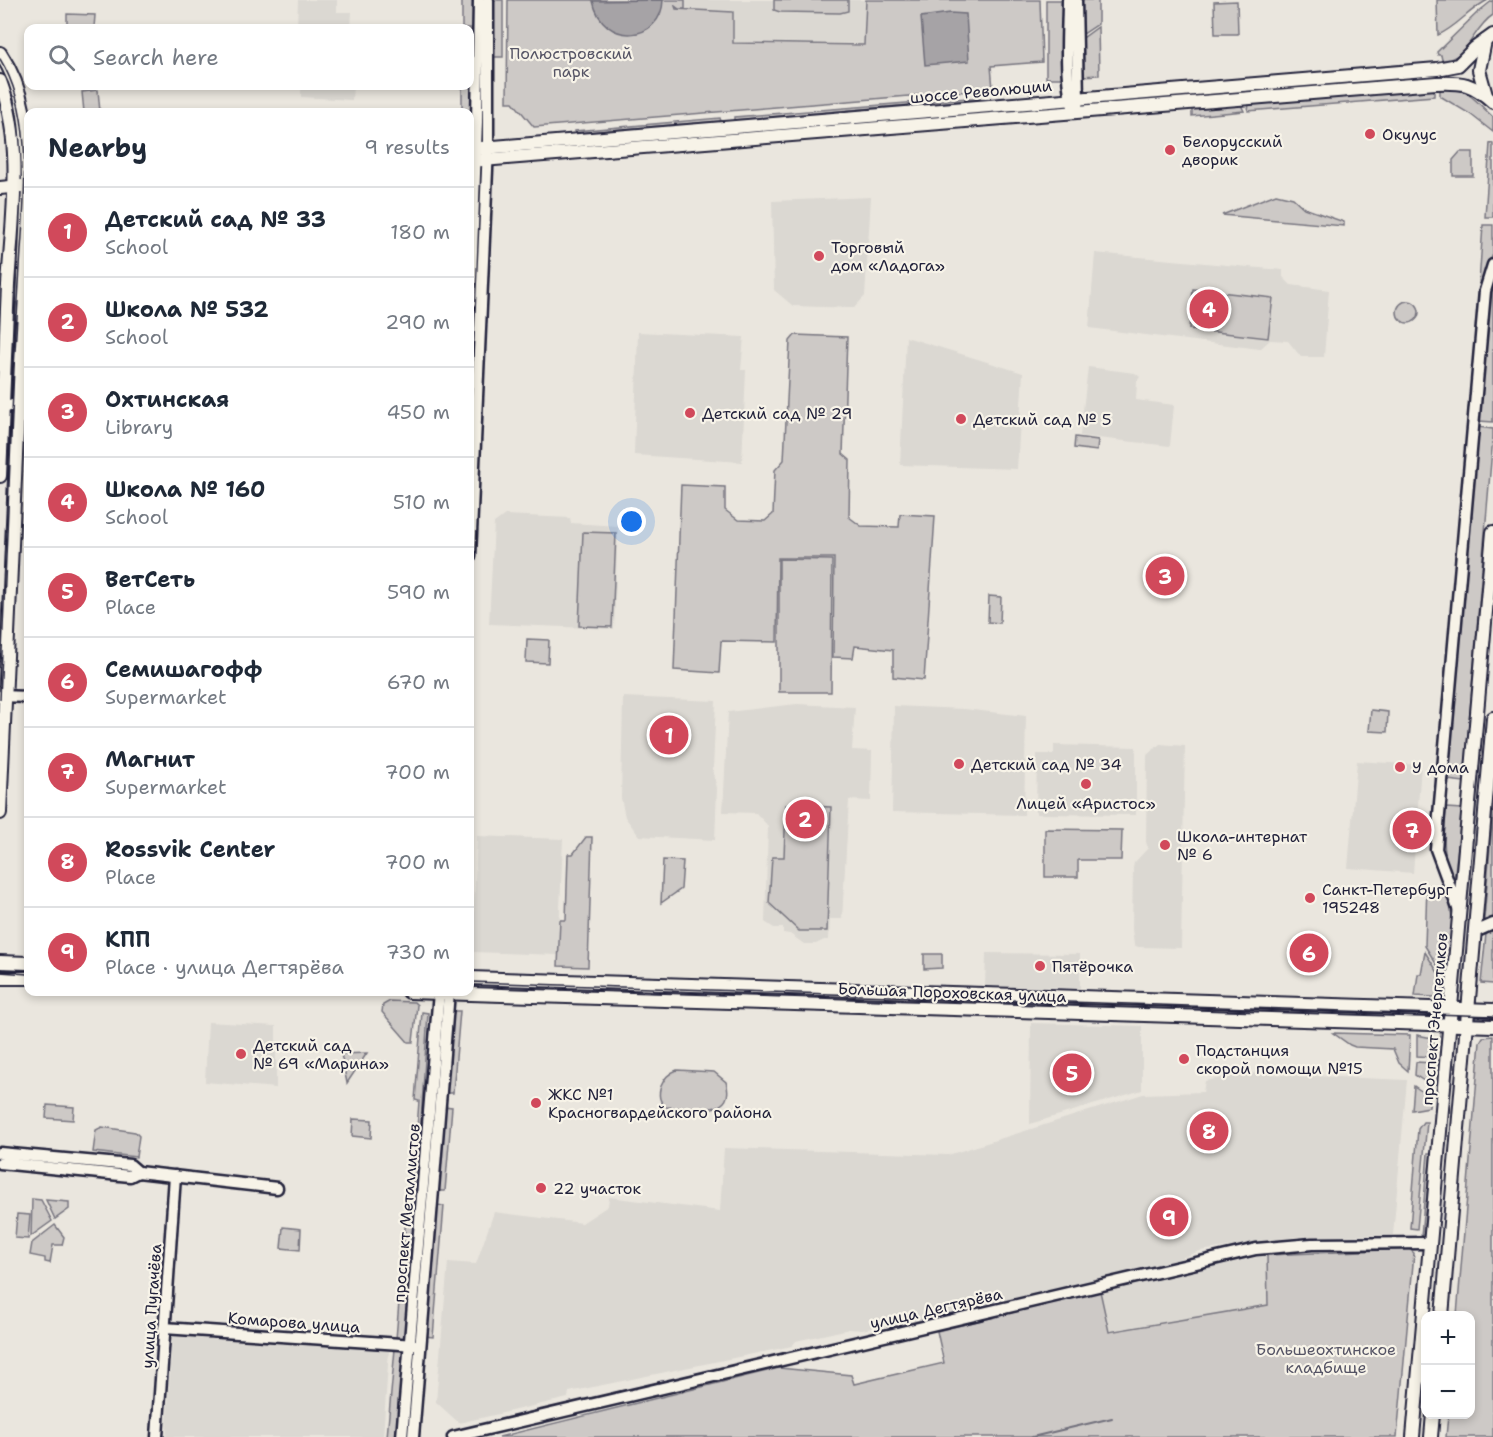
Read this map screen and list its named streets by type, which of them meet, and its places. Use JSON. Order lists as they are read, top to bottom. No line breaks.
{"streets":{"main road":["шоссе Революции","Большая Пороховская улица","проспект Энергетиков"],"street":["проспект Металлистов","улица Пугачёва","улица Дегтярёва","Комарова улица"]},"crossings":[["Большая Пороховская улица","проспект Энергетиков"],["проспект Энергетиков","улица Дегтярёва"],["проспект Металлистов","Комарова улица"],["улица Пугачёва","Комарова улица"]],"parks":["Полюстровский парк","Большеохтинское кладбище"],"places":["Окулус","Белорусский дворик","Торговый дом «Ладога»","Детский сад № 29","Детский сад № 5","Детский сад № 34","У дома","Лицей «Аристос»","Школа-интернат № 6","Санкт-Петербург 195248","Пятёрочка","Детский сад № 69 «Марина»","Подстанция скорой помощи №15","ЖКС №1 Красногвардейского района","22 участок"],"page":{"search":"Search here","heading":["Nearby","9 results"],"list":[{"mark":"1","name":"Детский сад № 33","note":"School","value":"180 m"},{"mark":"2","name":"Школа № 532","note":"School","value":"290 m"},{"mark":"3","name":"Охтинская","note":"Library","value":"450 m"},{"mark":"4","name":"Школа № 160","note":"School","value":"510 m"},{"mark":"5","name":"ВетСеть","note":"Place","value":"590 m"},{"mark":"6","name":"Семишагофф","note":"Supermarket","value":"670 m"},{"mark":"7","name":"Магнит","note":"Supermarket","value":"700 m"},{"mark":"8","name":"Rossvik Center","note":"Place","value":"700 m"},{"mark":"9","name":"КПП","note":"Place · улица Дегтярёва","value":"730 m"}],"pins":["4","3","1","2","7","6","5","8","9"],"map_buttons":["+","−"]}}
